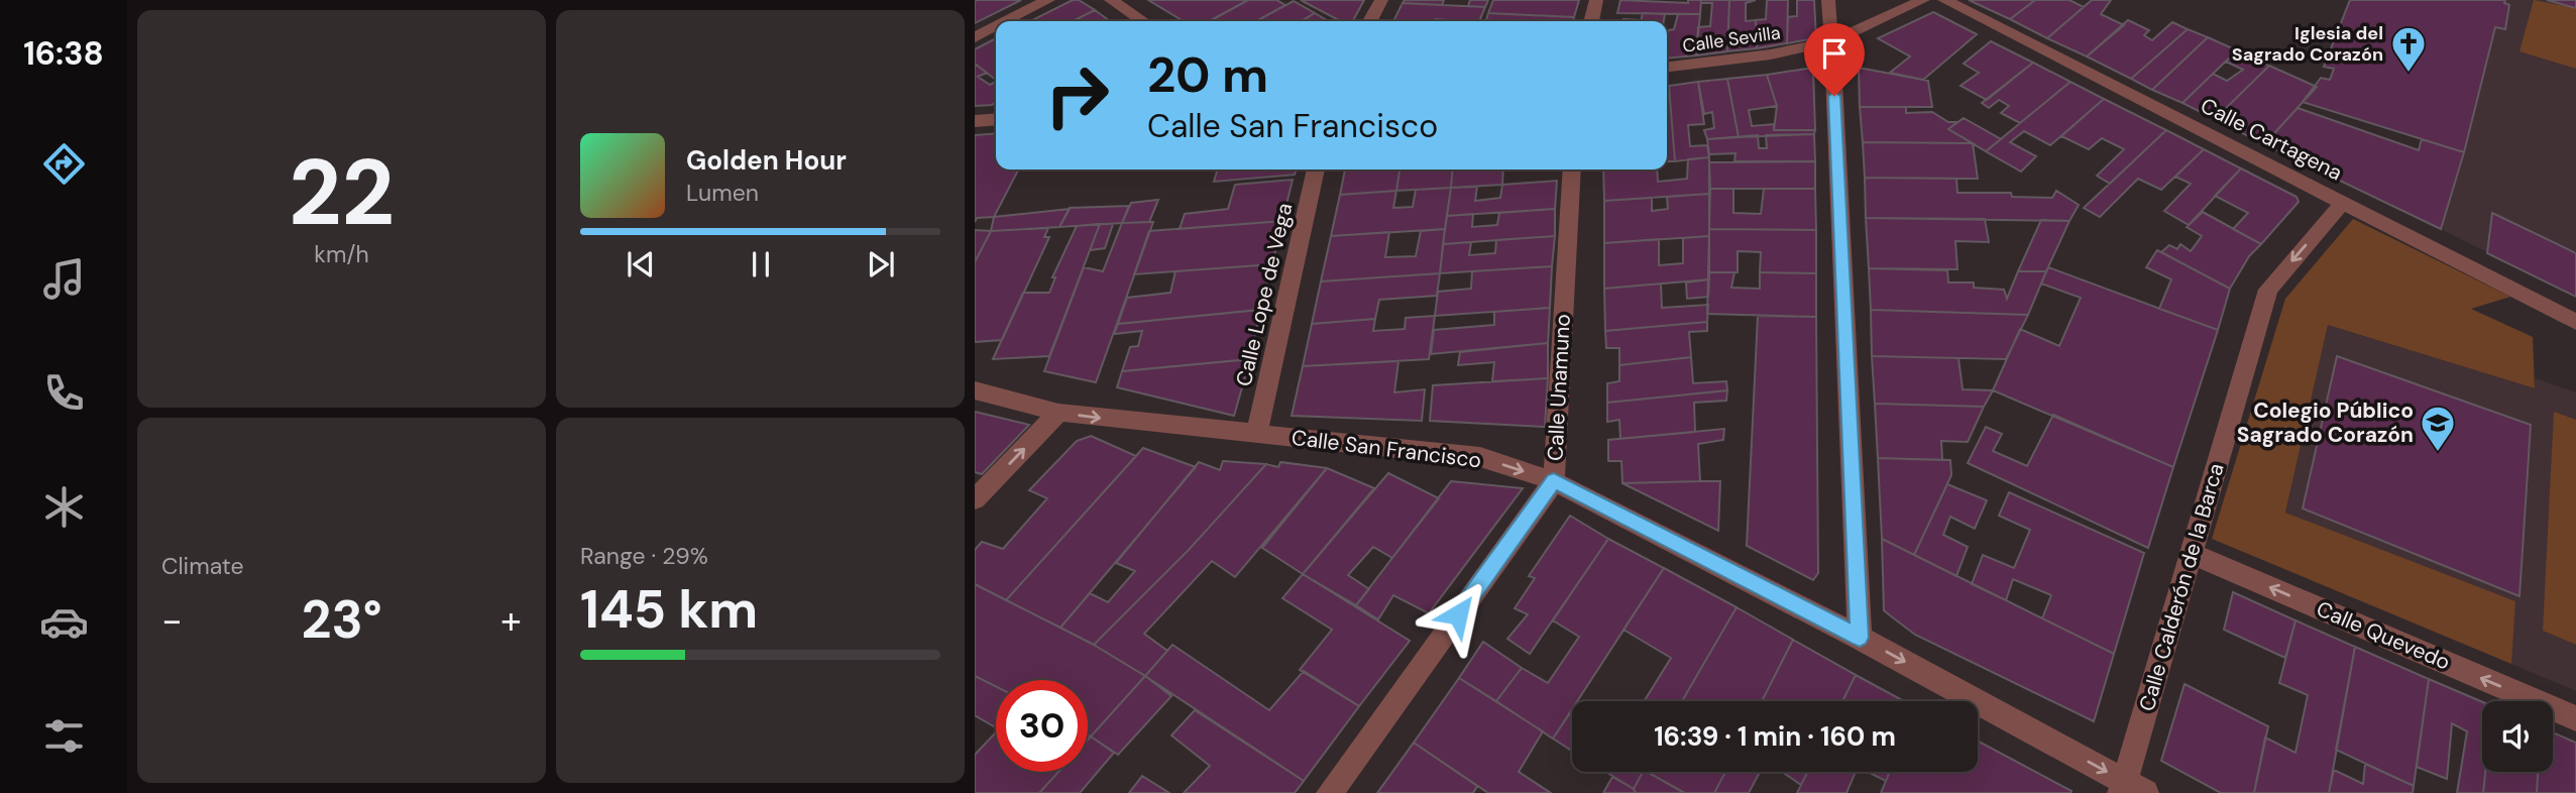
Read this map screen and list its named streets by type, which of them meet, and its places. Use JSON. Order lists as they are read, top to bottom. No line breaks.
{"streets":{"street":["Calle Sevilla","Calle Cartagena","Calle Lope de Vega","Calle Unamuno","Calle San Francisco","Calle Calderón de la Barca","Calle Quevedo"]},"crossings":[["Calle Cartagena","Calle Calderón de la Barca"],["Calle Lope de Vega","Calle San Francisco"],["Calle Unamuno","Calle San Francisco"],["Calle San Francisco","Calle Calderón de la Barca"],["Calle Calderón de la Barca","Calle Quevedo"]],"one_way":["Calle San Francisco","Calle Calderón de la Barca","Calle Quevedo"],"places":{"church":["Iglesia del Sagrado Corazón"],"school or university":["Colegio Público Sagrado Corazón"]},"page":{"tabs":"16:38","tile":[["22","km/h"],"Climate",["Range · 29%","145 km"]],"turn":["20 m","Calle San Francisco"],"song":["Golden Hour","Lumen"],"heat":["−","23°","+"],"limit":"30","trip":"16:39 · 1 min · 160 m"}}
